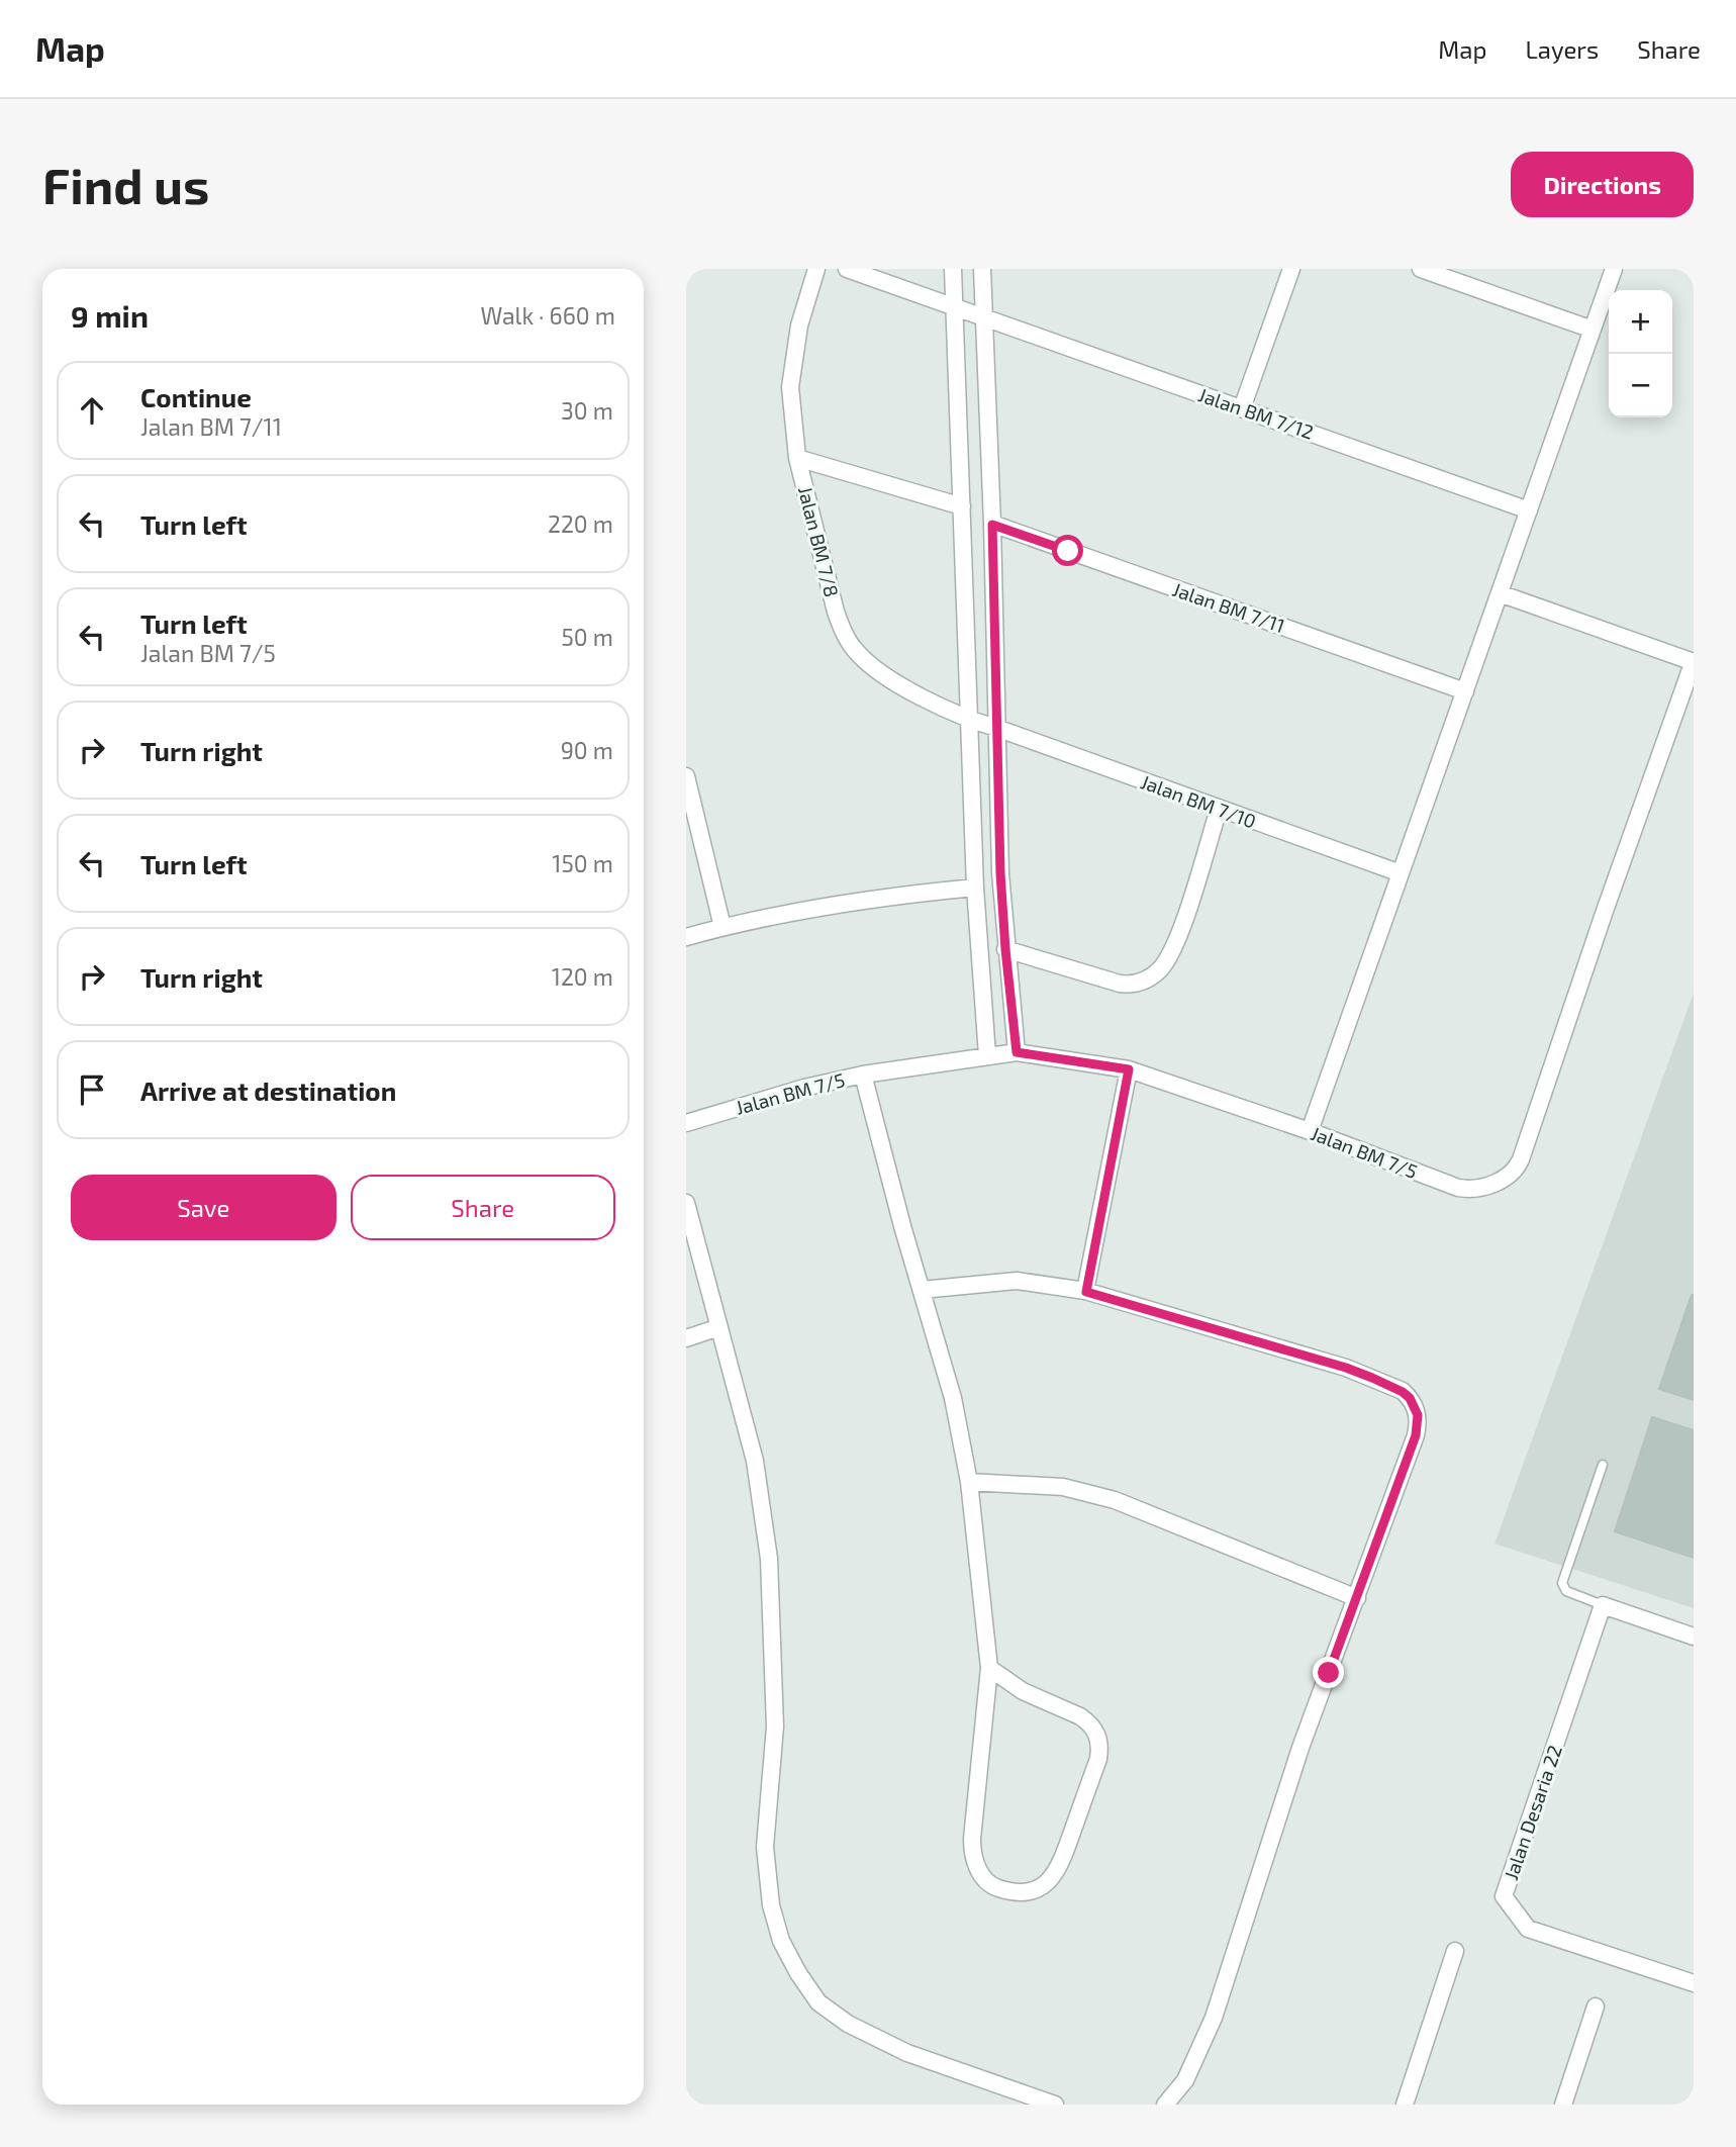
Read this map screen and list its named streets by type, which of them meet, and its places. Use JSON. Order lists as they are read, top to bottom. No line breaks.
{"streets":{"street":["Jalan BM 7/12","Jalan BM 7/8","Jalan BM 7/11","Jalan BM 7/10","Jalan BM 7/5","Jalan Desaria 22"]},"crossings":[["Jalan BM 7/8","Jalan BM 7/10"]],"page":{"header":"Map","nav":["Map","Layers","Share"],"buttons":["Directions",["Save","Share"]],"title":"Find us","heading":["9 min","Walk · 660 m"],"map_buttons":["+","−"],"list":[["Continue","Jalan BM 7/11","30 m"],["Turn left","220 m"],["Turn left","Jalan BM 7/5","50 m"],["Turn right","90 m"],["Turn left","150 m"],["Turn right","120 m"],"Arrive at destination"]}}
